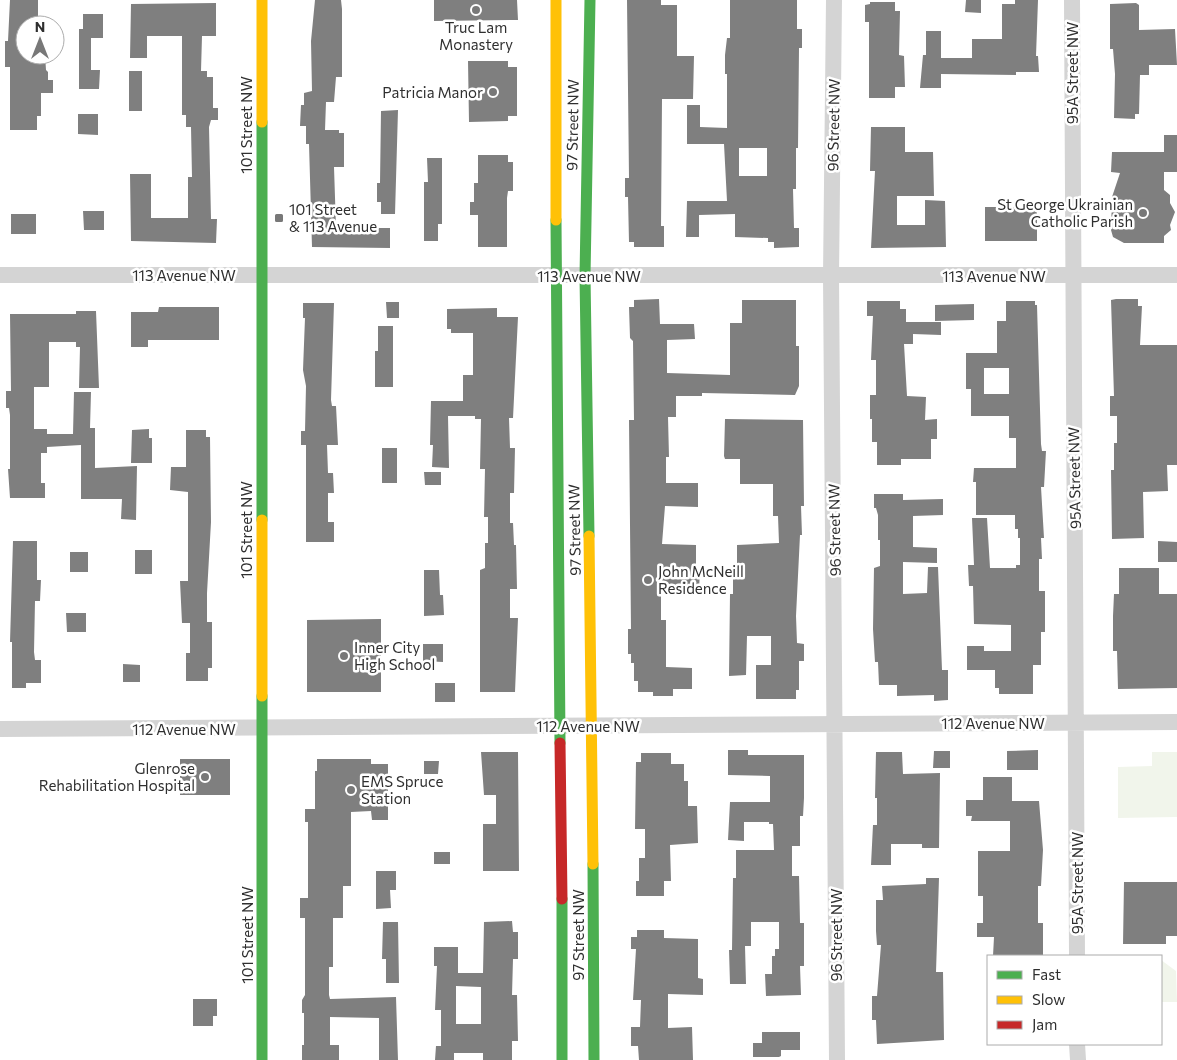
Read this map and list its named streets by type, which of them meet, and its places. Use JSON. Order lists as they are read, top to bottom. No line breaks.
{"streets":{"main road":["101 Street NW","97 Street NW"],"street":["95A Street NW","96 Street NW","113 Avenue NW","112 Avenue NW"]},"crossings":[["95A Street NW","113 Avenue NW"],["95A Street NW","112 Avenue NW"],["101 Street NW","113 Avenue NW"],["101 Street NW","112 Avenue NW"],["97 Street NW","113 Avenue NW"],["97 Street NW","112 Avenue NW"],["96 Street NW","113 Avenue NW"],["96 Street NW","112 Avenue NW"]],"places":{"other":["Truc Lam Monastery","Patricia Manor","St George Ukrainian Catholic Parish","John McNeill Residence","Inner City High School","Glenrose Rehabilitation Hospital","EMS Spruce Station"],"transit":["101 Street & 113 Avenue"]},"legend":["Fast","Slow","Jam"],"north":"top"}
